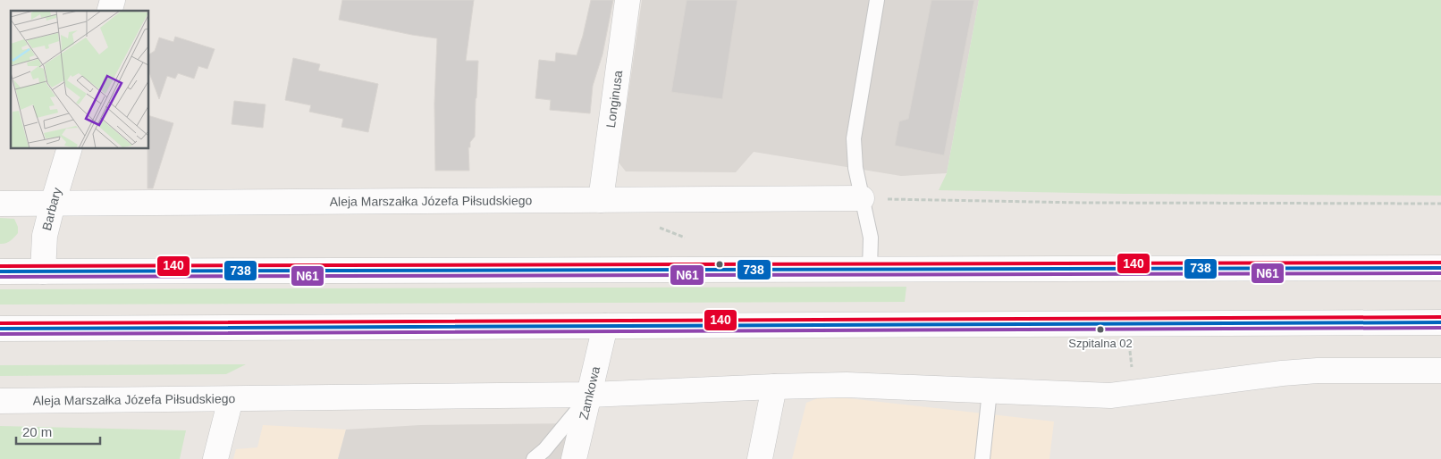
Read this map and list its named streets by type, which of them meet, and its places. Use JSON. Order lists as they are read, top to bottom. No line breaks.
{"streets":{"street":["Longinusa","Aleja Marszałka Józefa Piłsudskiego","Barbary","Zamkowa"]},"crossings":[["Longinusa","Aleja Marszałka Józefa Piłsudskiego"],["Aleja Marszałka Józefa Piłsudskiego","Barbary"],["Aleja Marszałka Józefa Piłsudskiego","Zamkowa"]],"places":["Szpitalna 02"],"lines":["transit line 140","transit line 738","transit line N61"],"scale_bar":"20 m"}
